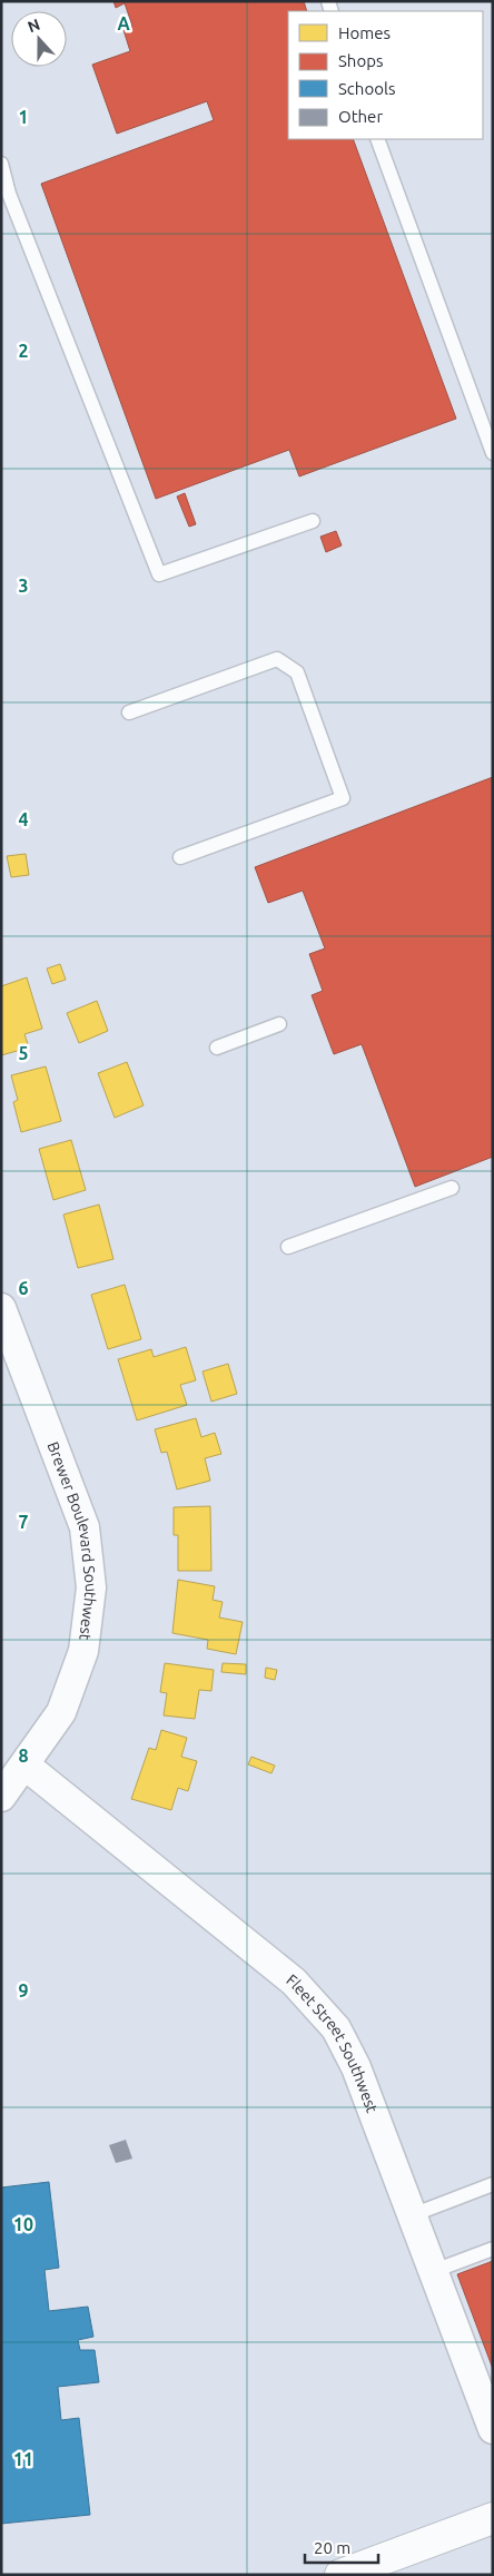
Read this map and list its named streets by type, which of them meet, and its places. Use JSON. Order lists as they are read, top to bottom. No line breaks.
{"streets":{"street":["Brewer Boulevard Southwest","Fleet Street Southwest"]},"crossings":[["Brewer Boulevard Southwest","Fleet Street Southwest"]],"legend":["Homes","Shops","Schools","Other"],"scale_bar":"20 m","north":"top","grid":{"columns":["A"],"rows":["1","2","3","4","5","6","7","8","9","10","11"]}}
